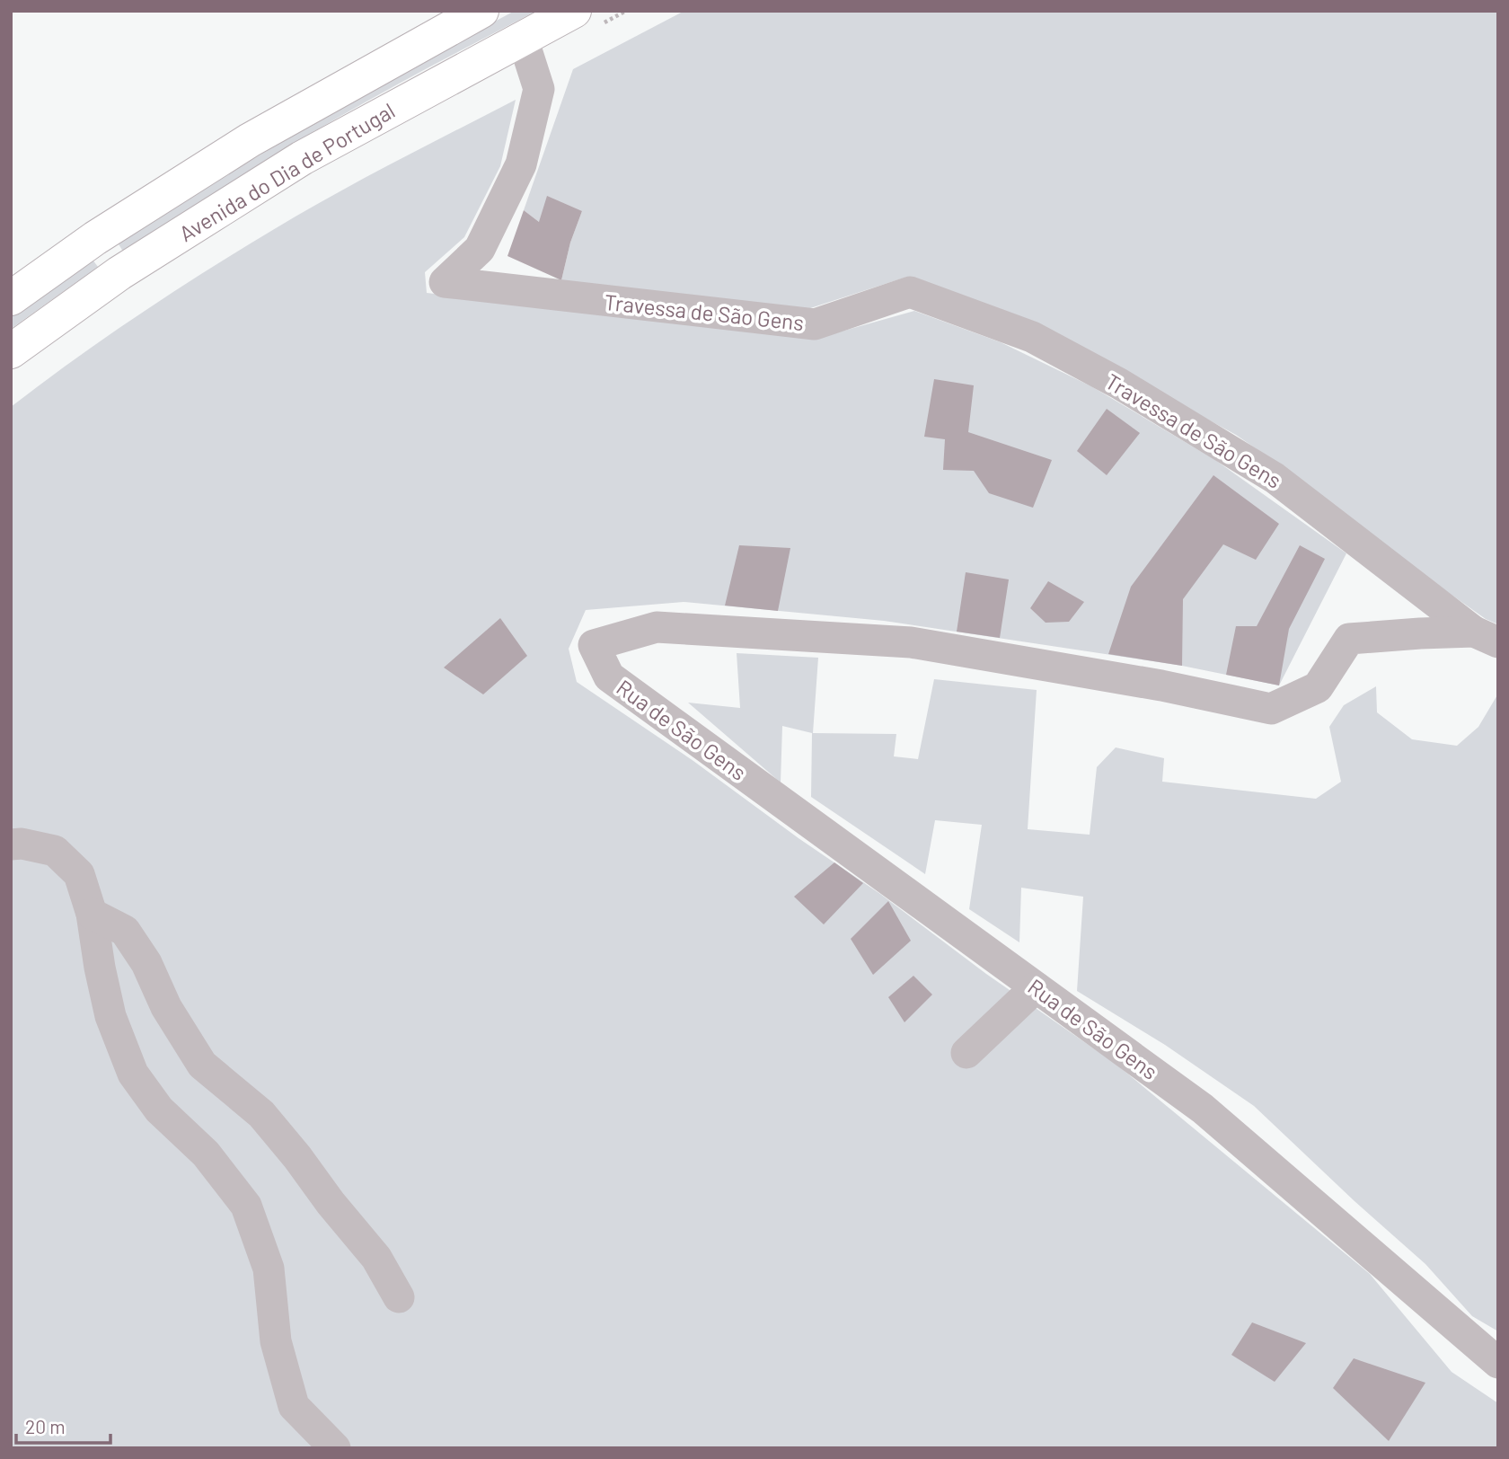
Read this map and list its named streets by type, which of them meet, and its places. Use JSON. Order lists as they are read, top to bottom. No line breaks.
{"streets":{"main road":["Avenida do Dia de Portugal"],"street":["Travessa de São Gens","Rua de São Gens"]},"crossings":[["Avenida do Dia de Portugal","Travessa de São Gens"],["Travessa de São Gens","Rua de São Gens"]],"scale_bar":"20 m"}
